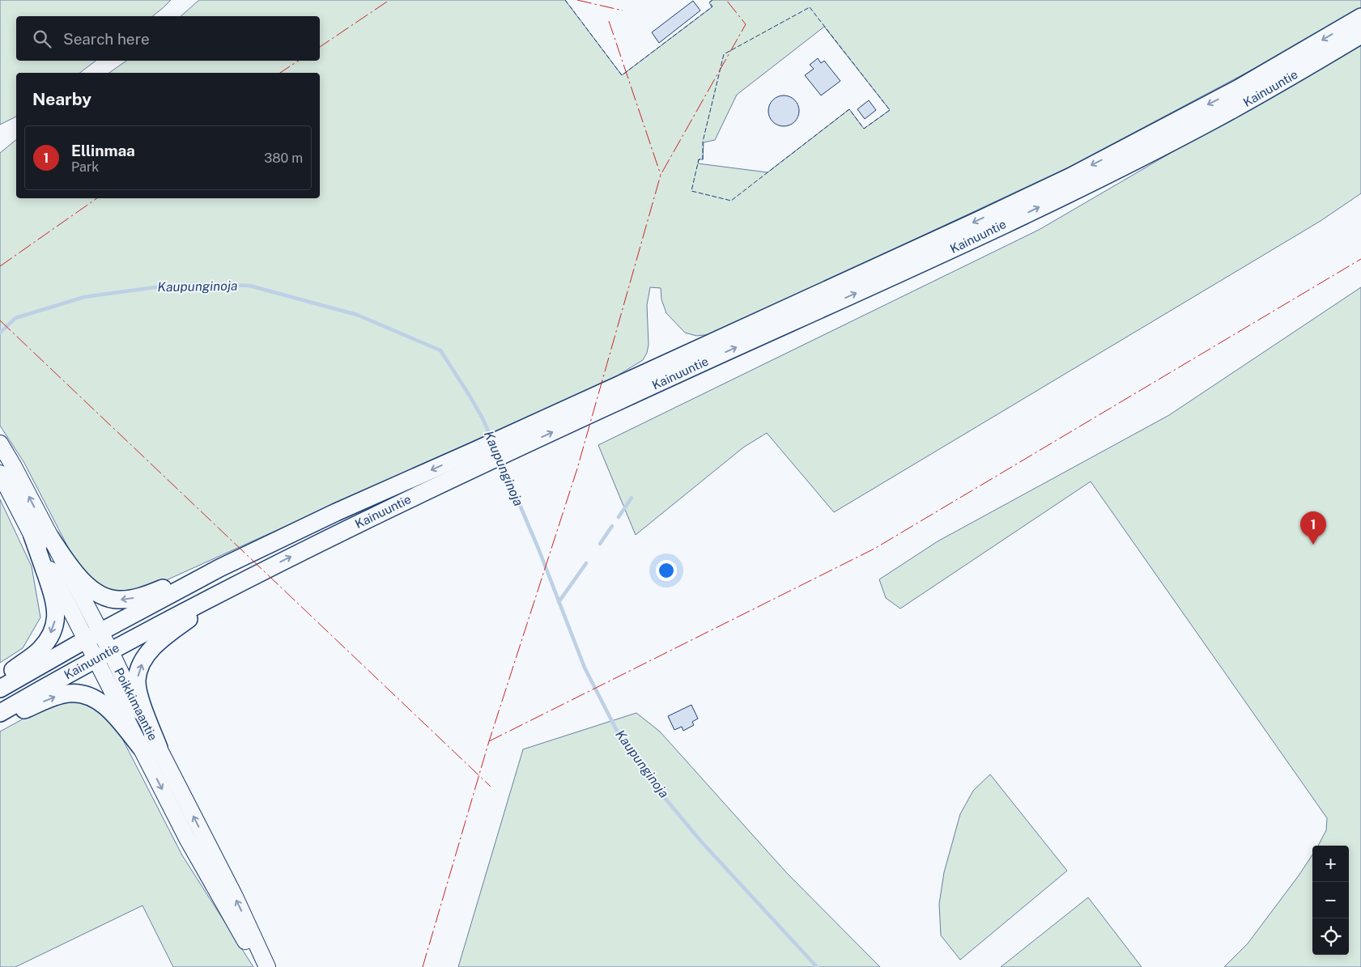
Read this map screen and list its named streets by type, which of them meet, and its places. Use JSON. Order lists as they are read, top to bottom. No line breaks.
{"streets":{"highway":["Kainuuntie"],"main road":["Poikkimaantie"]},"crossings":[["Kainuuntie","Poikkimaantie"]],"water":["Kaupunginoja"],"page":{"search":"Search here","heading":"Nearby","list":[{"mark":"1","name":"Ellinmaa","note":"Park","value":"380 m"}],"pins":"1","map_buttons":["+","−"]}}
